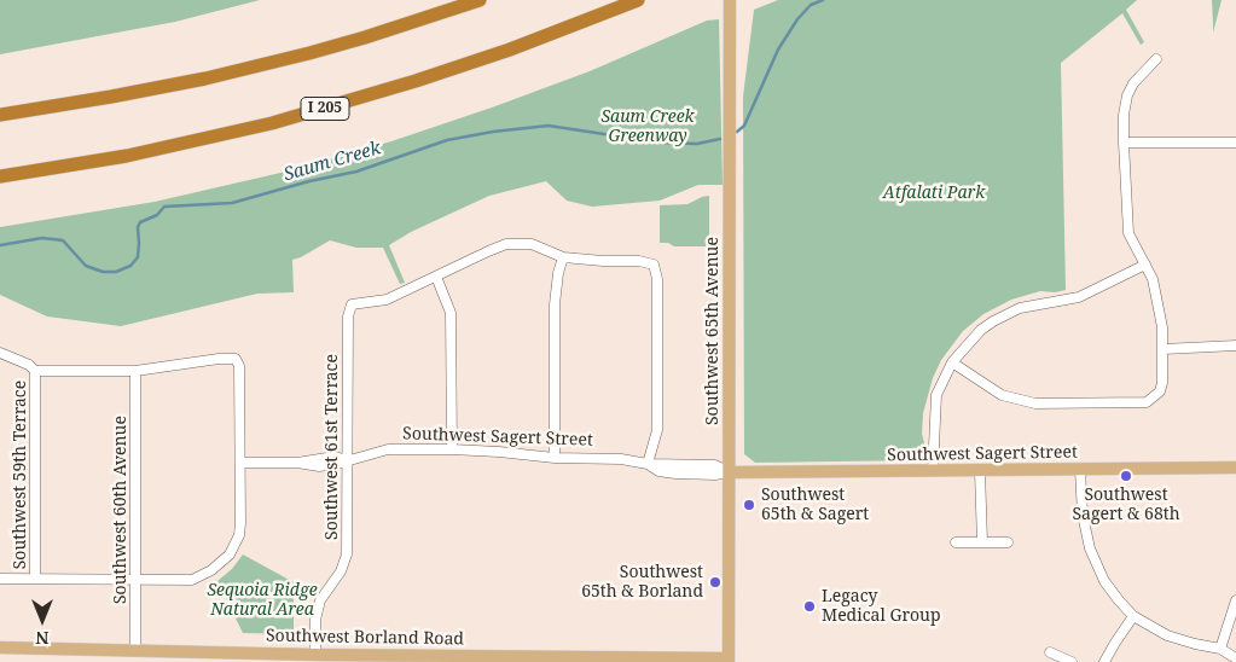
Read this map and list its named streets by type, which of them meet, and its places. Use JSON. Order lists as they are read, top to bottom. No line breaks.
{"streets":{"highway":["I 205"],"main road":["Southwest 65th Avenue","Southwest Sagert Street","Southwest Borland Road"],"street":["Southwest 61st Terrace","Southwest 59th Terrace","Southwest 60th Avenue"]},"crossings":[["Southwest 65th Avenue","Southwest Sagert Street"],["Southwest 65th Avenue","Southwest Borland Road"],["Southwest Sagert Street","Southwest 61st Terrace"],["Southwest 61st Terrace","Southwest Borland Road"],["Southwest 60th Avenue","Southwest Borland Road"]],"water":["Saum Creek"],"parks":["Saum Creek Greenway","Atfalati Park","Sequoia Ridge Natural Area"],"places":["Southwest Sagert & 68th","Southwest 65th & Sagert","Southwest 65th & Borland","Legacy Medical Group"],"north":"bottom"}
